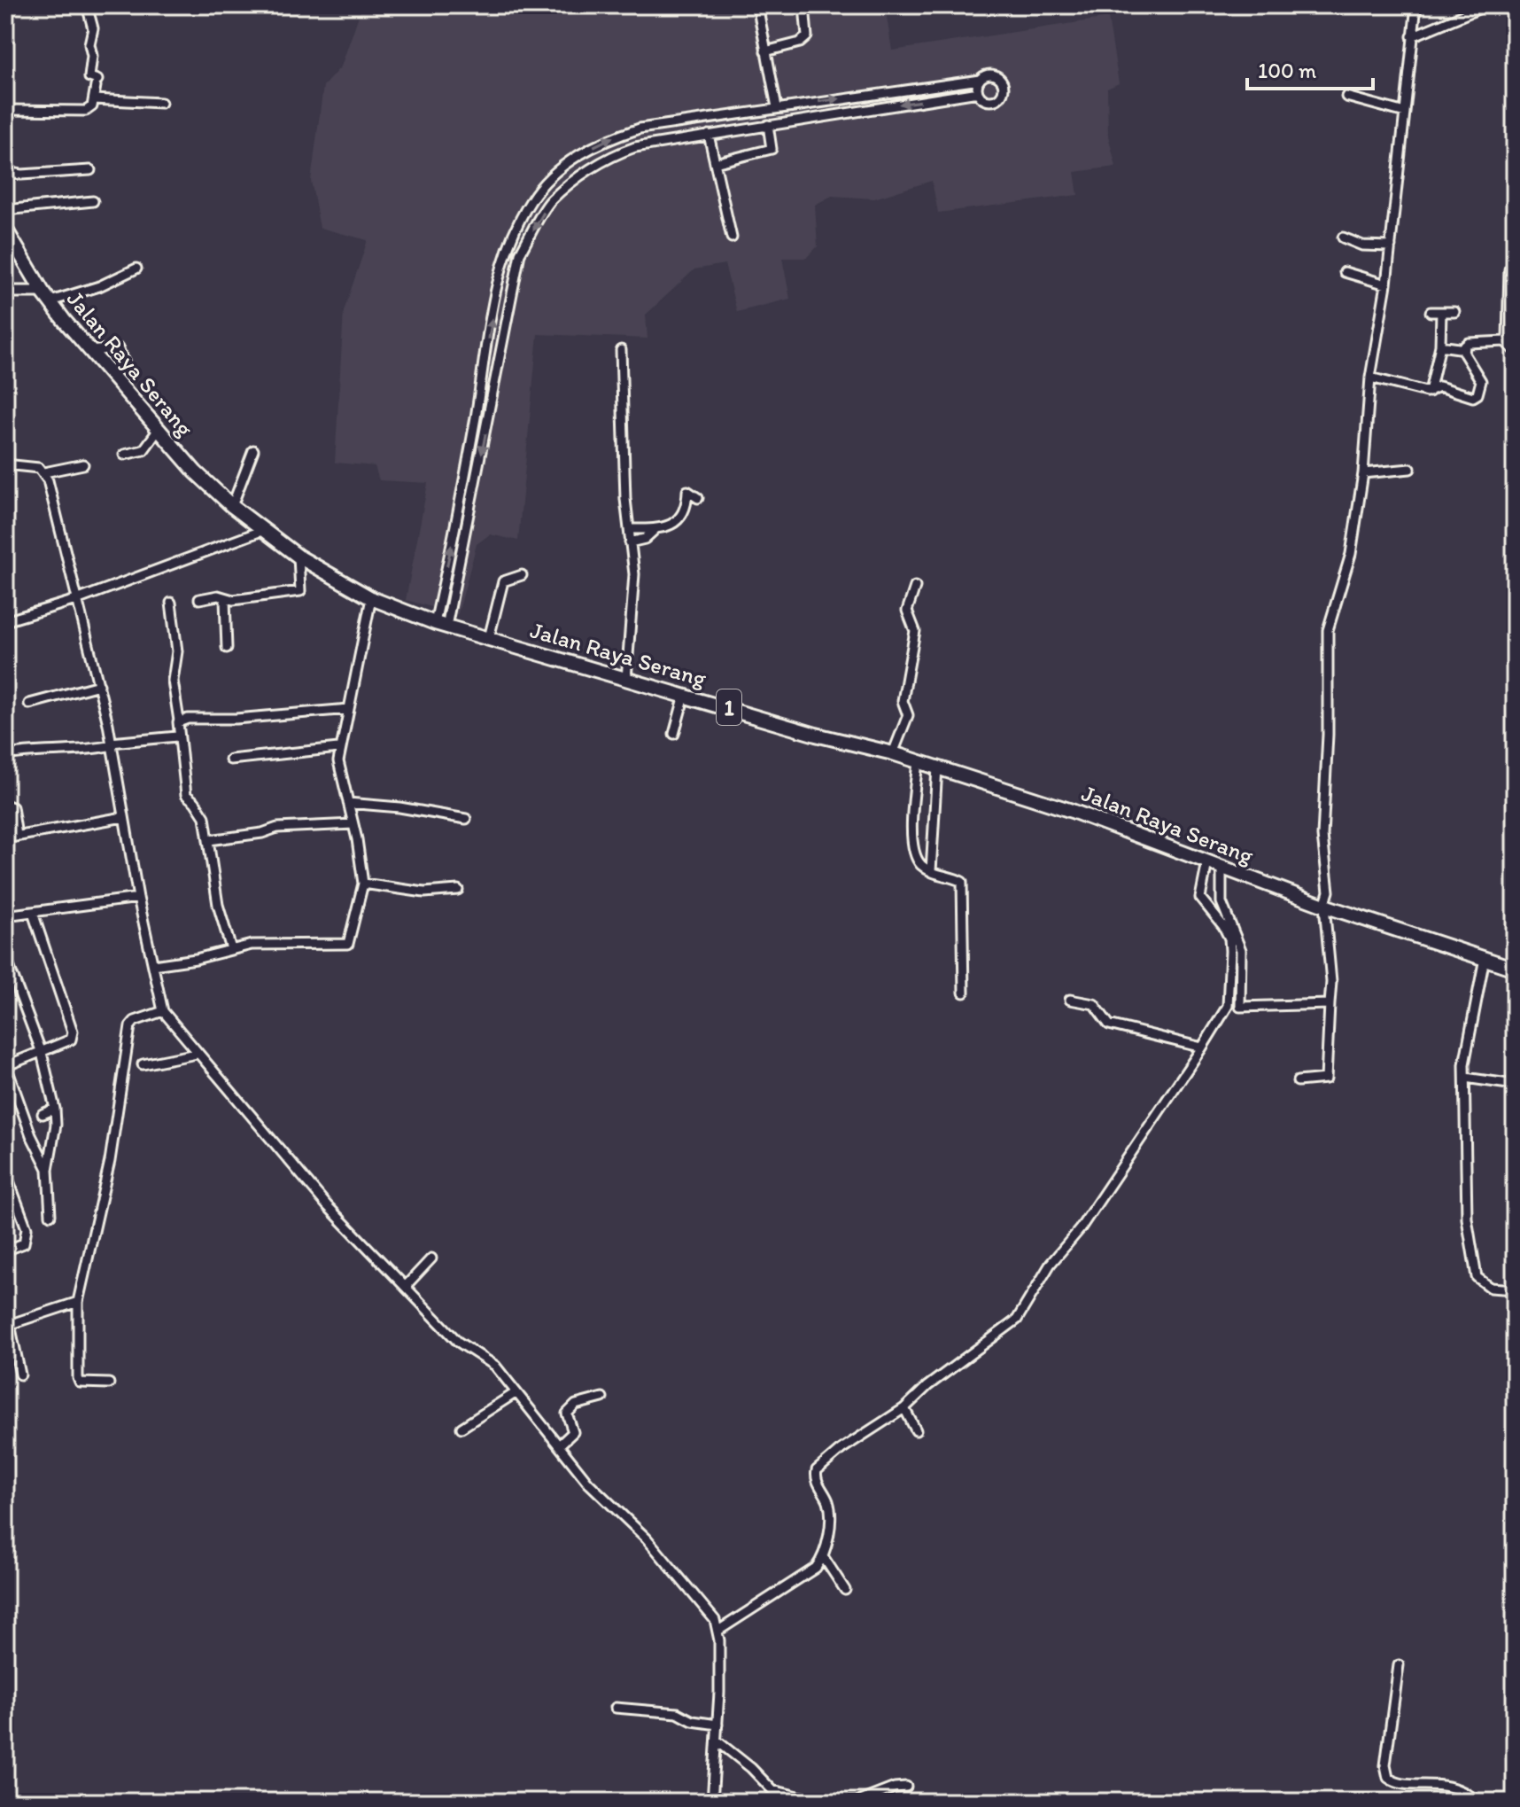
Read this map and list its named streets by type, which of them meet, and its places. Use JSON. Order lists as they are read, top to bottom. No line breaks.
{"streets":{"highway":["Jalan Raya Serang","1"]},"scale_bar":"100 m"}
